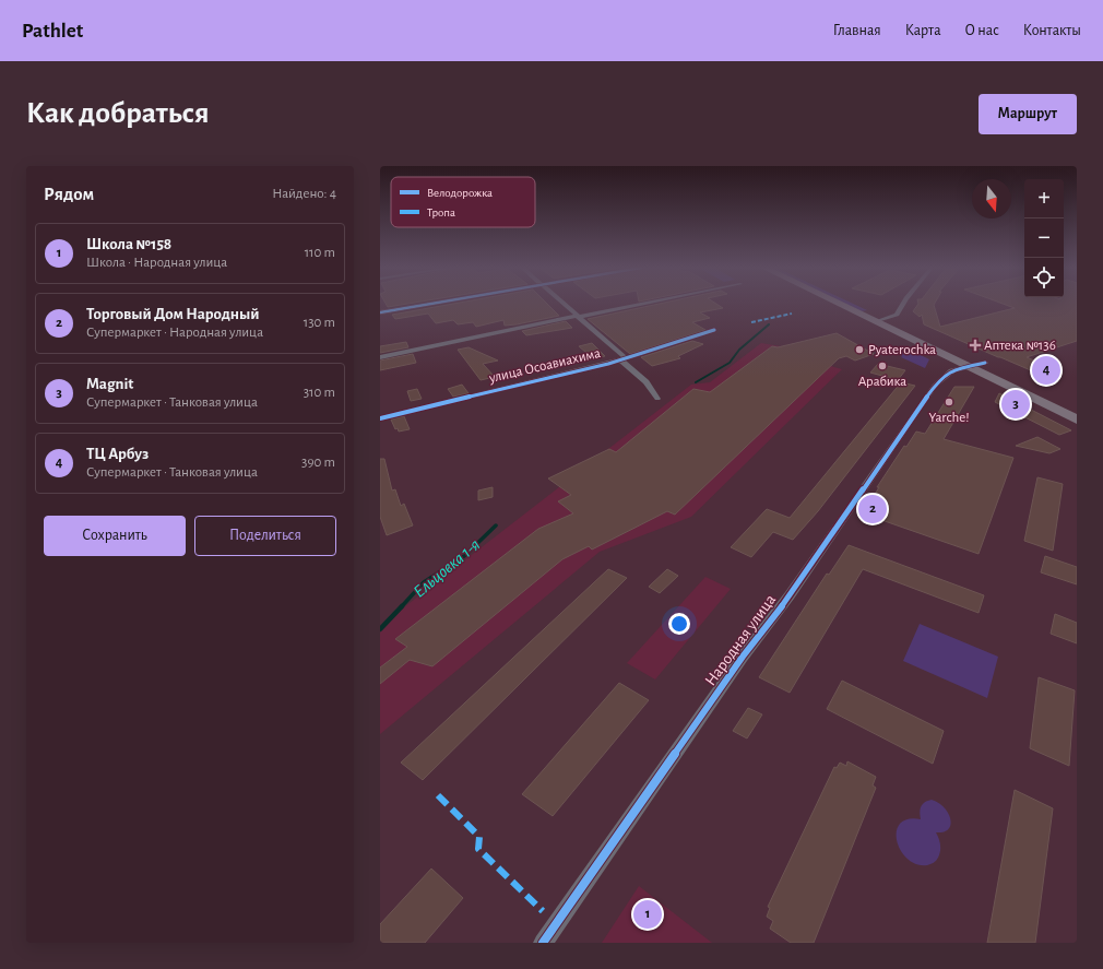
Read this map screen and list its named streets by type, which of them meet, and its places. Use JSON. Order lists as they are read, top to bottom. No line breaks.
{"streets":{"street":["улица Осоавиахима","Народная улица"]},"water":["Ельцовка 1-я"],"places":{"health":["Аптека №136"],"other":["Pyaterochka","Арабика","Yarche!"]},"legend":["Велодорожка","Тропа"],"north":"bottom","page":{"header":"Pathlet","nav":["Главная","Карта","О нас","Контакты"],"buttons":["Маршрут",["Сохранить","Поделиться"]],"title":"Как добраться","heading":["Рядом","Найдено: 4"],"map_buttons":["+","−"],"list":[{"mark":"1","name":"Школа №158","note":"Школа · Народная улица","value":"110 m"},{"mark":"2","name":"Торговый Дом Народный","note":"Супермаркет · Народная улица","value":"130 m"},{"mark":"3","name":"Magnit","note":"Супермаркет · Танковая улица","value":"310 m"},{"mark":"4","name":"ТЦ Арбуз","note":"Супермаркет · Танковая улица","value":"390 m"}],"pins":["4","3","2","1"]}}
